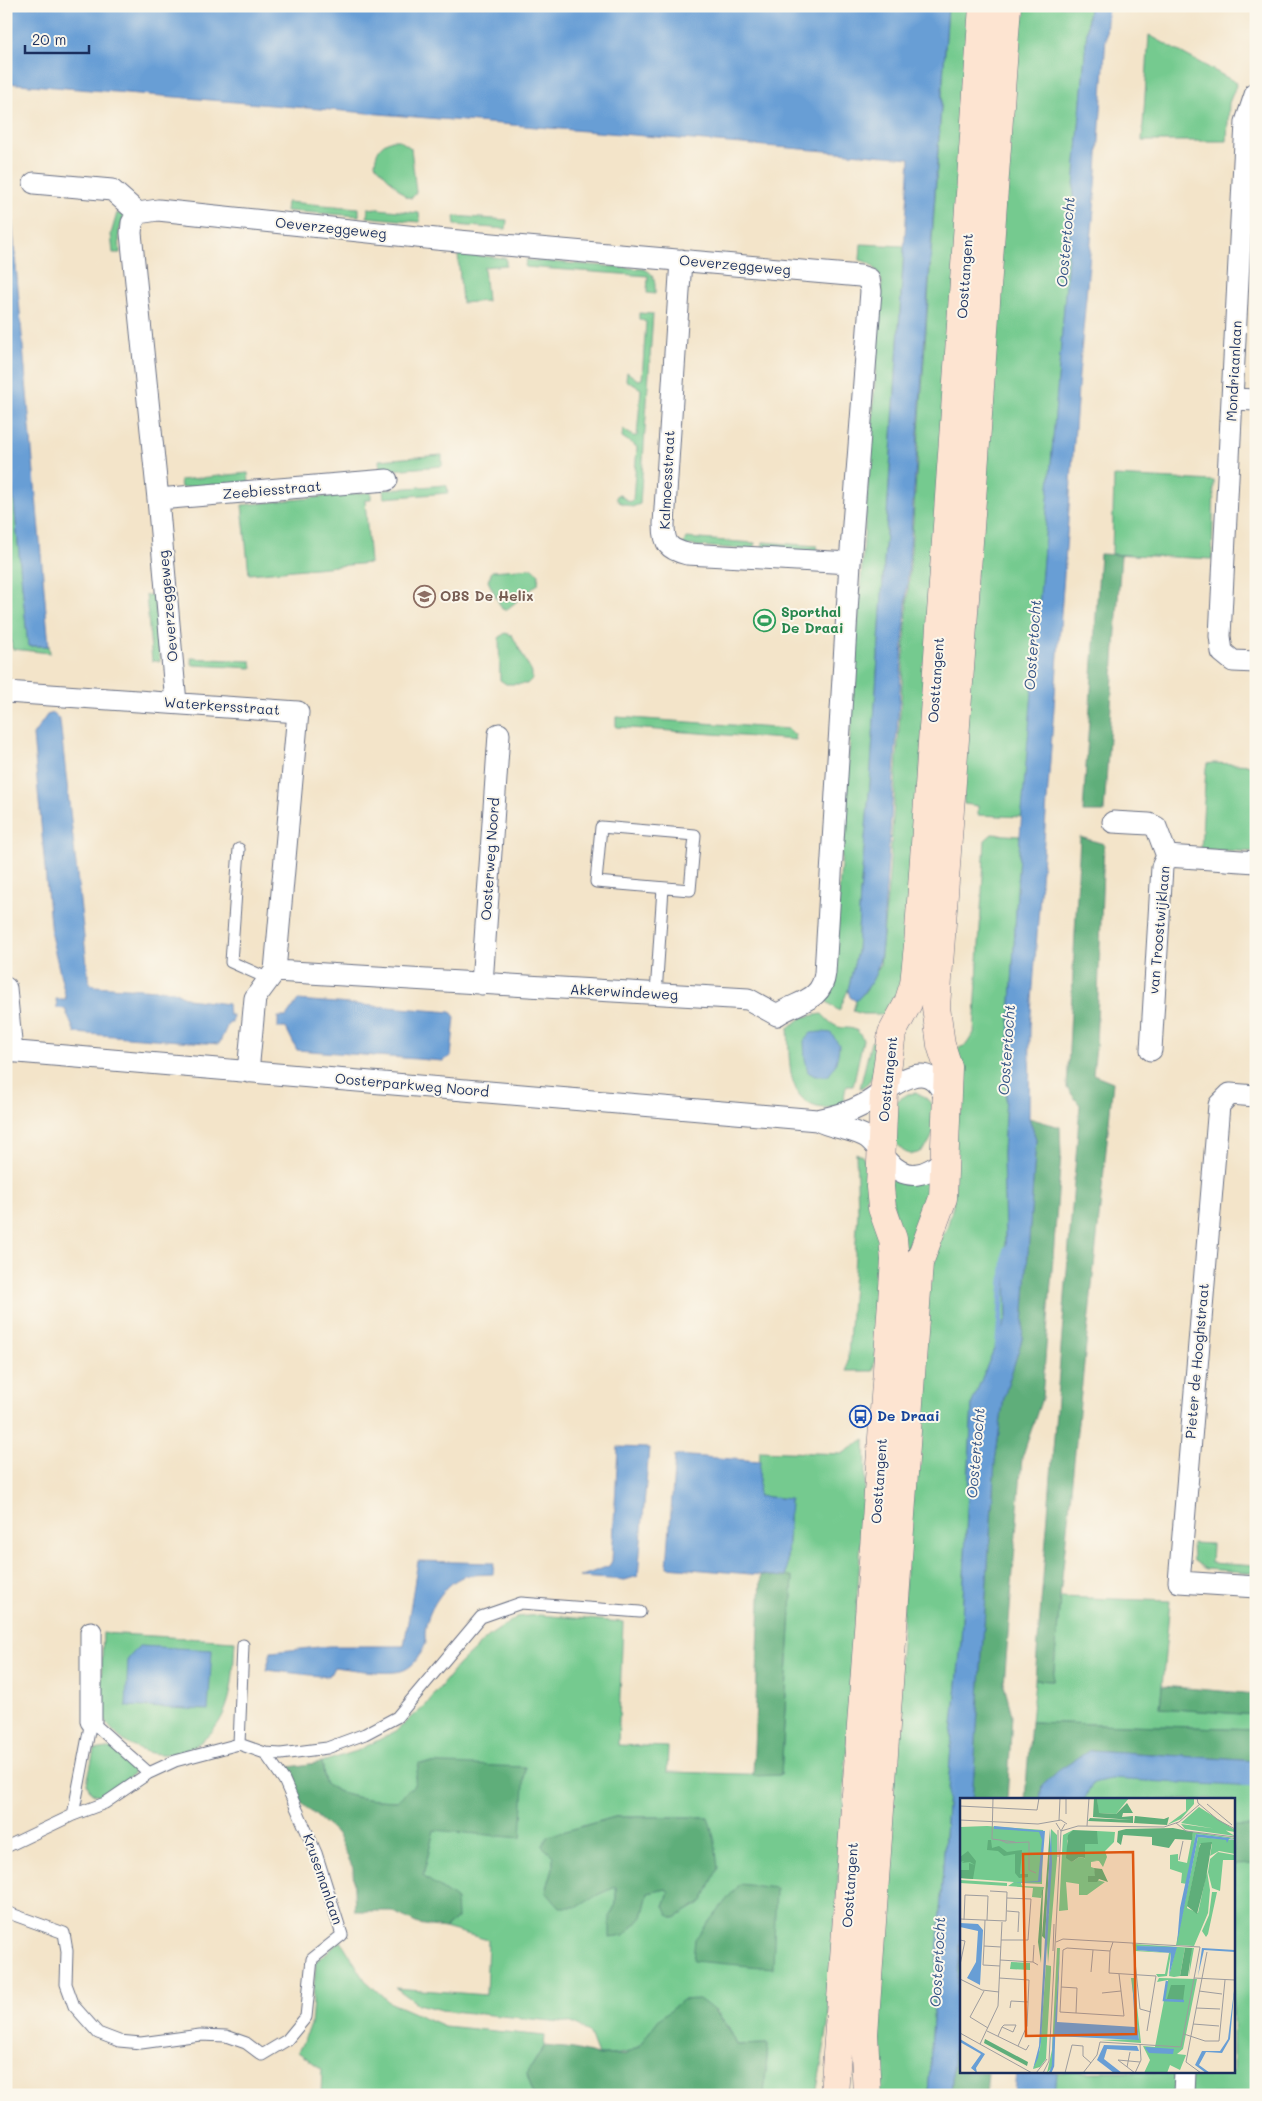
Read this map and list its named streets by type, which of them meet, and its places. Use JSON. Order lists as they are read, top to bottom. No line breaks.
{"streets":{"main road":["Oosttangent"],"street":["Oeverzeggeweg","Mondriaanlaan","Kalmoesstraat","Zeebiesstraat","Waterkersstraat","Oosterweg Noord","van Troostwijklaan","Akkerwindeweg","Oosterparkweg Noord","Pieter de Hooghstraat"],"lane":["Krusemanlaan"]},"crossings":[["Oeverzeggeweg","Kalmoesstraat"],["Oeverzeggeweg","Zeebiesstraat"],["Oeverzeggeweg","Waterkersstraat"],["Oeverzeggeweg","Akkerwindeweg"],["Oosttangent","Oosterparkweg Noord"],["Waterkersstraat","Akkerwindeweg"],["Oosterweg Noord","Akkerwindeweg"]],"water":["Oostertocht"],"places":{"school or university":["OBS De Helix"],"sports":["Sporthal De Draai"],"bus stop":["De Draai"]},"scale_bar":"20 m"}
